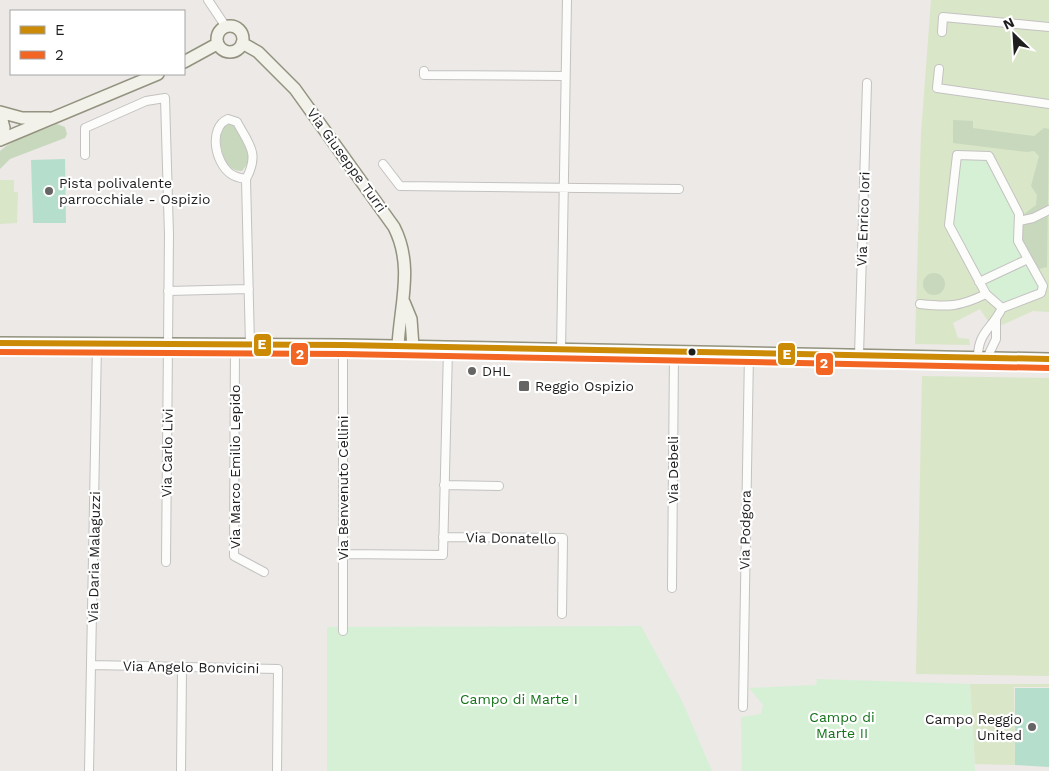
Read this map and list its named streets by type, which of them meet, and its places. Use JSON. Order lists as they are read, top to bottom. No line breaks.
{"streets":{"main road":["Via Giuseppe Turri"],"street":["Via Enrico Iori","Via Carlo Livi","Via Marco Emilio Lepido","Via Debeli","Via Benvenuto Cellini","Via Podgora","Via Donatello","Via Daria Malaguzzi","Via Angelo Bonvicini"]},"crossings":[["Via Daria Malaguzzi","Via Angelo Bonvicini"]],"parks":["Campo di Marte I","Campo di Marte II"],"places":{"other":["Pista polivalente parrocchiale - Ospizio","DHL","Campo Reggio United"],"transit":["Reggio Ospizio"]},"lines":["transit line E","transit line 2"],"legend":["E","2"],"north":"top left"}
